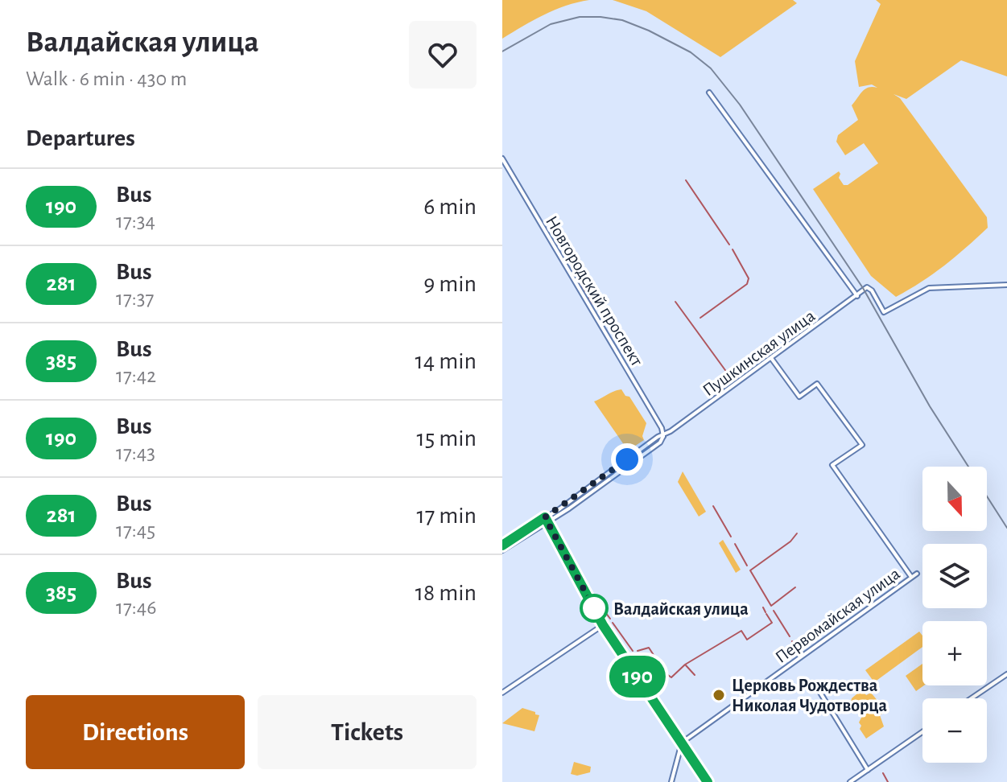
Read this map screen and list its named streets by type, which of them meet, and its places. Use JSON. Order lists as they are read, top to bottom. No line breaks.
{"streets":{"street":["Новгородский проспект","Пушкинская улица","Первомайская улица"]},"crossings":[["Новгородский проспект","Пушкинская улица"]],"places":["Валдайская улица","Церковь Рождества Николая Чудотворца"],"lines":["bus line 190"],"north":"bottom","page":{"heading":[["Валдайская улица","Walk · 6 min · 430 m"],"Departures"],"on_map":"190","list":[{"mark":"190","name":"Bus","note":"17:34","value":"6 min"},{"mark":"281","name":"Bus","note":"17:37","value":"9 min"},{"mark":"385","name":"Bus","note":"17:42","value":"14 min"},{"mark":"190","name":"Bus","note":"17:43","value":"15 min"},{"mark":"281","name":"Bus","note":"17:45","value":"17 min"},{"mark":"385","name":"Bus","note":"17:46","value":"18 min"}],"map_buttons":["+","−"],"buttons":["Directions","Tickets"]}}
